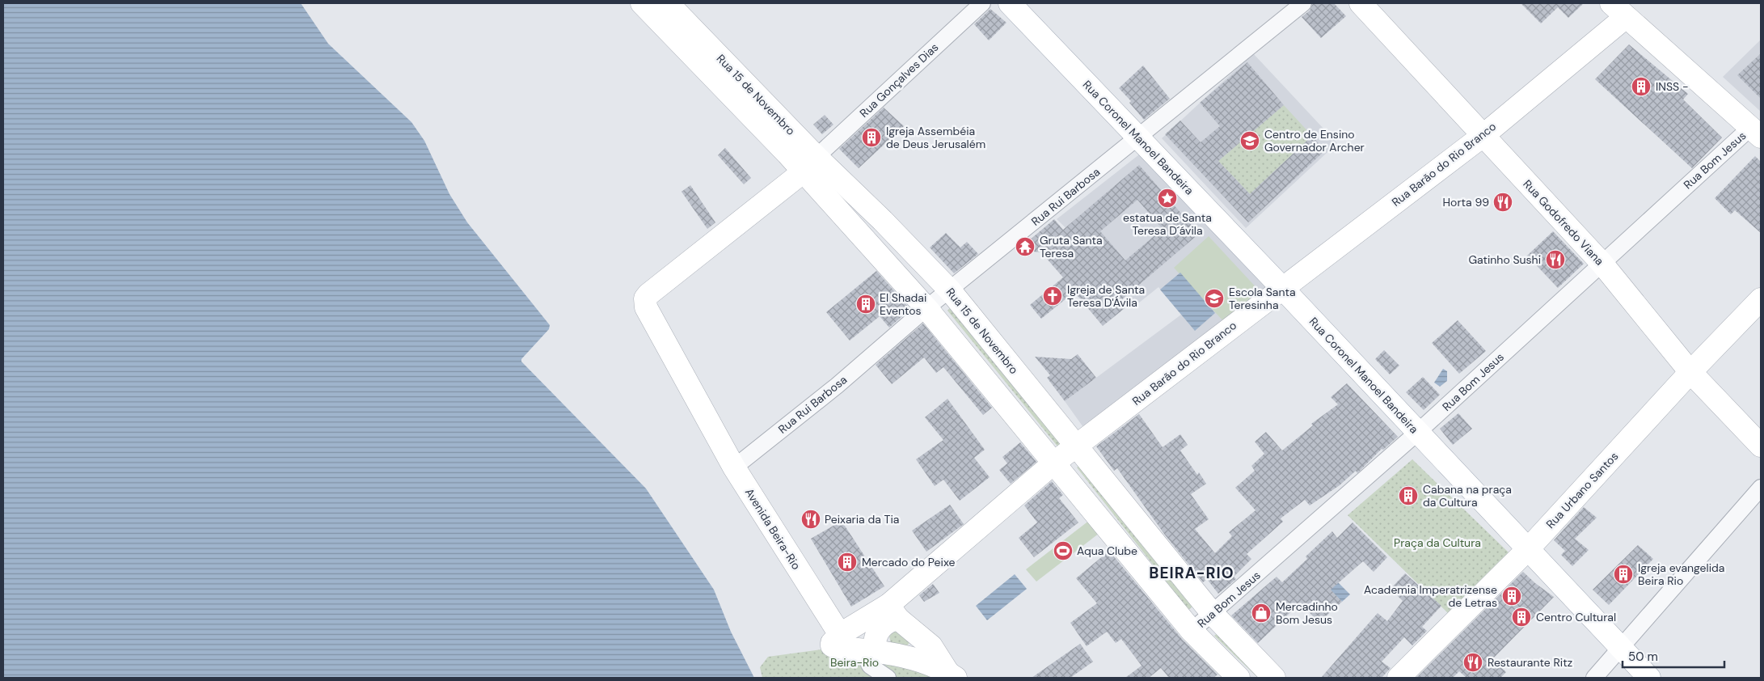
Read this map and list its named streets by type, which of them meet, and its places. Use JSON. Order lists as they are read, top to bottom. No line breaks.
{"streets":{"main road":["Rua Gonçalves Dias","Rua 15 de Novembro","Rua Coronel Manoel Bandeira","Rua Barão do Rio Branco","Rua Godofredo Viana","Rua Urbano Santos","Avenida Beira-Rio"],"street":["Rua Bom Jesus","Rua Rui Barbosa"]},"crossings":[["Rua Gonçalves Dias","Rua 15 de Novembro"],["Rua Gonçalves Dias","Avenida Beira-Rio"],["Rua 15 de Novembro","Rua Bom Jesus"],["Rua 15 de Novembro","Rua Barão do Rio Branco"],["Rua 15 de Novembro","Rua Rui Barbosa"],["Rua Coronel Manoel Bandeira","Rua Bom Jesus"],["Rua Coronel Manoel Bandeira","Rua Barão do Rio Branco"],["Rua Coronel Manoel Bandeira","Rua Rui Barbosa"],["Rua Coronel Manoel Bandeira","Rua Urbano Santos"],["Rua Bom Jesus","Rua Godofredo Viana"],["Rua Barão do Rio Branco","Rua Godofredo Viana"],["Rua Barão do Rio Branco","Avenida Beira-Rio"],["Rua Rui Barbosa","Avenida Beira-Rio"],["Rua Godofredo Viana","Rua Urbano Santos"]],"districts":["BEIRA-RIO"],"parks":["Praça da Cultura","Beira-Rio"],"places":{"building":["INSS -","Igreja Assembéia de Deus Jerusalém","El Shadai Eventos","Cabana na praça da Cultura","Mercado do Peixe","Igreja evangelida Beira Rio","Academia Imperatrizense de Letras","Centro Cultural"],"school or university":["Centro de Ensino Governador Archer","Escola Santa Teresinha"],"place":["estatua de Santa Teresa D´ávila"],"restaurant":["Horta 99","Gatinho Sushi","Peixaria da Tia","Restaurante Ritz"],"temple":["Gruta Santa Teresa"],"church":["Igreja de Santa Teresa D'Ávila"],"sports":["Aqua Clube"],"shop":["Mercadinho Bom Jesus"]},"scale_bar":"50 m"}
